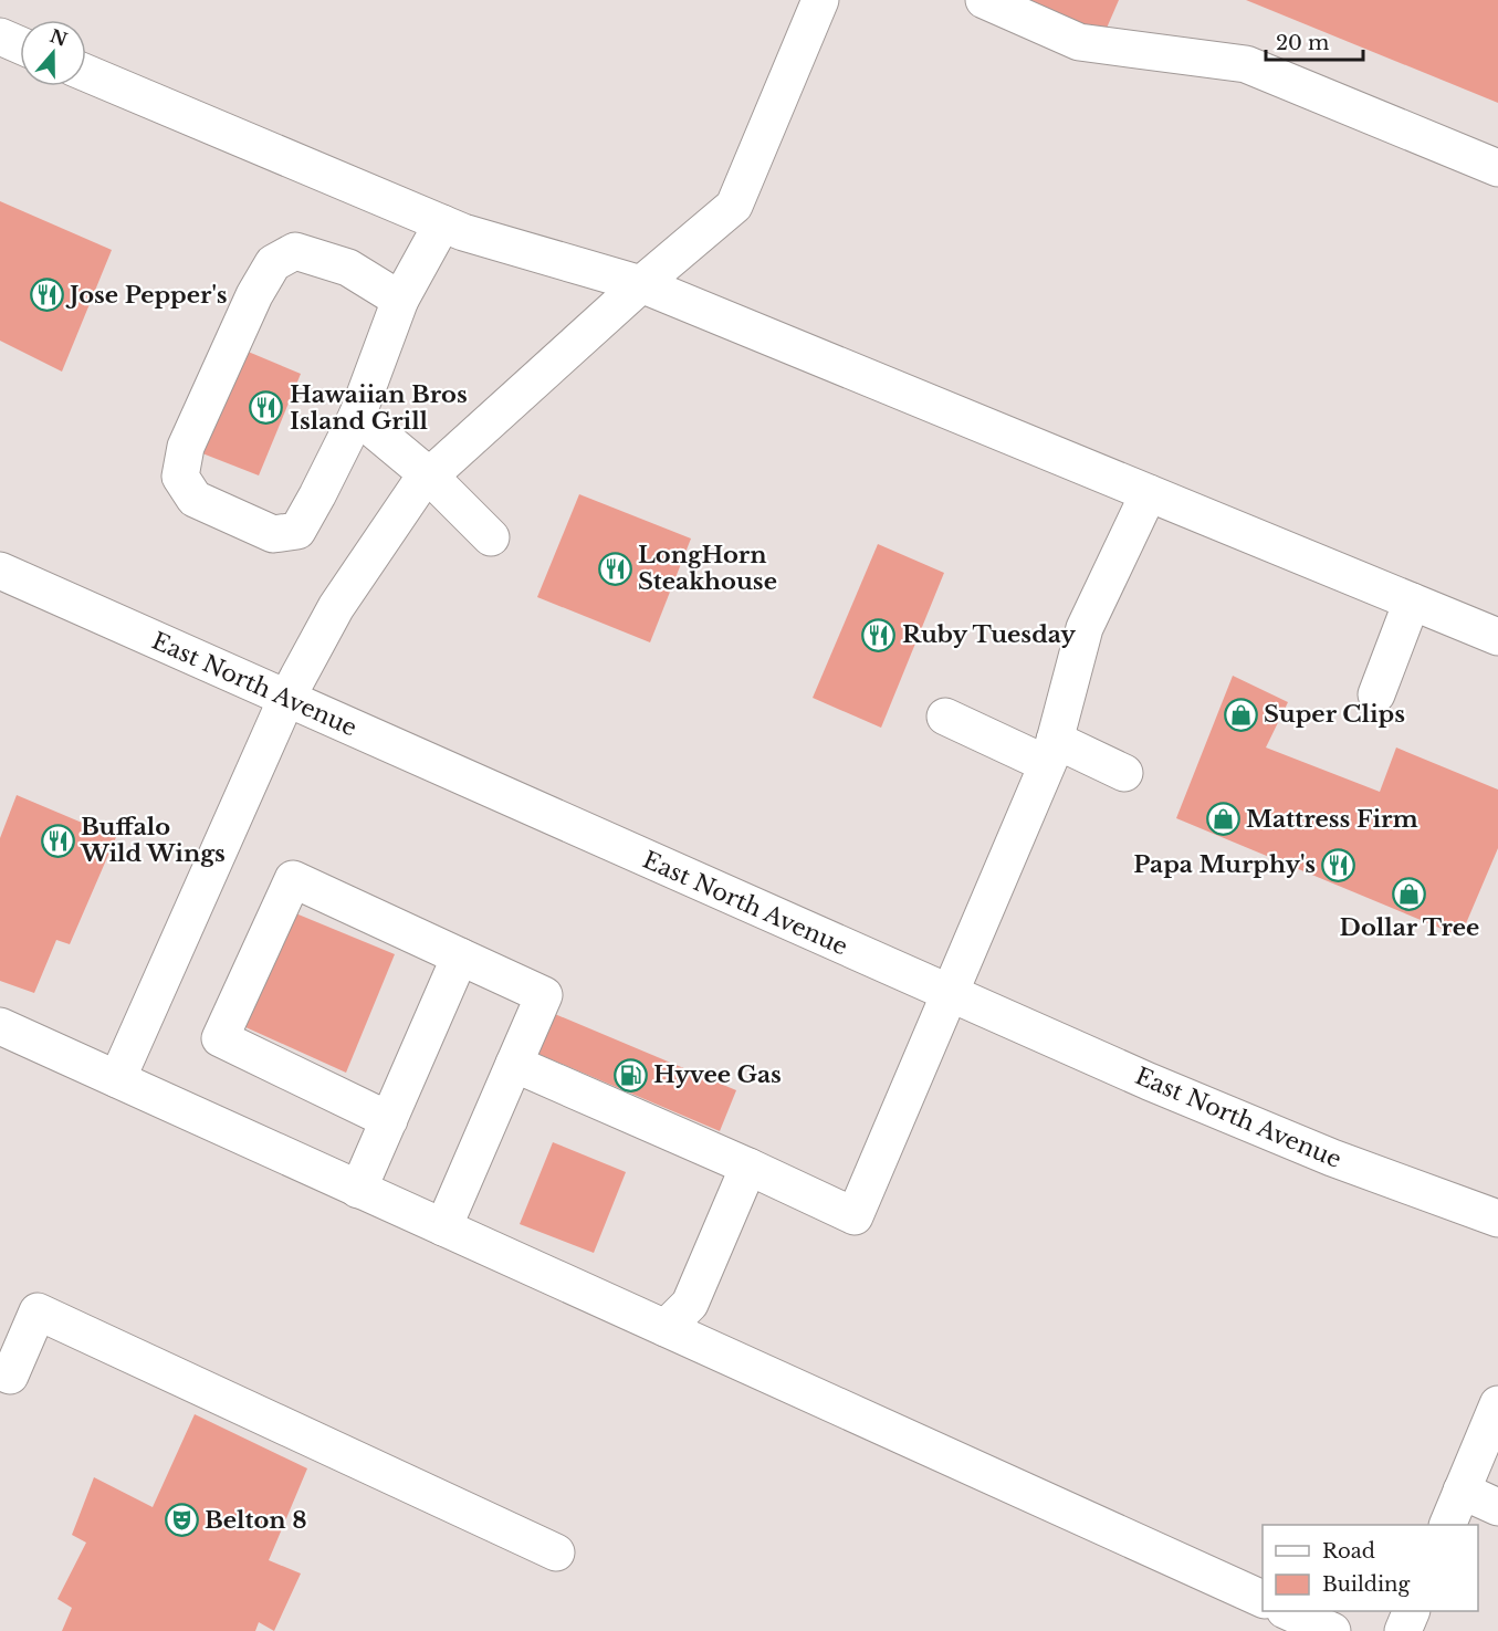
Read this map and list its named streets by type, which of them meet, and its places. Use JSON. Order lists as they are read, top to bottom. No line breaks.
{"streets":{"main road":["East North Avenue"]},"places":{"restaurant":["Jose Pepper's","Hawaiian Bros Island Grill","LongHorn Steakhouse","Ruby Tuesday","Buffalo Wild Wings","Papa Murphy's"],"shop":["Super Clips","Mattress Firm","Dollar Tree"],"fuel station":["Hyvee Gas"],"theatre":["Belton 8"]},"legend":["Road","Building"],"scale_bar":"20 m","north":"top"}
